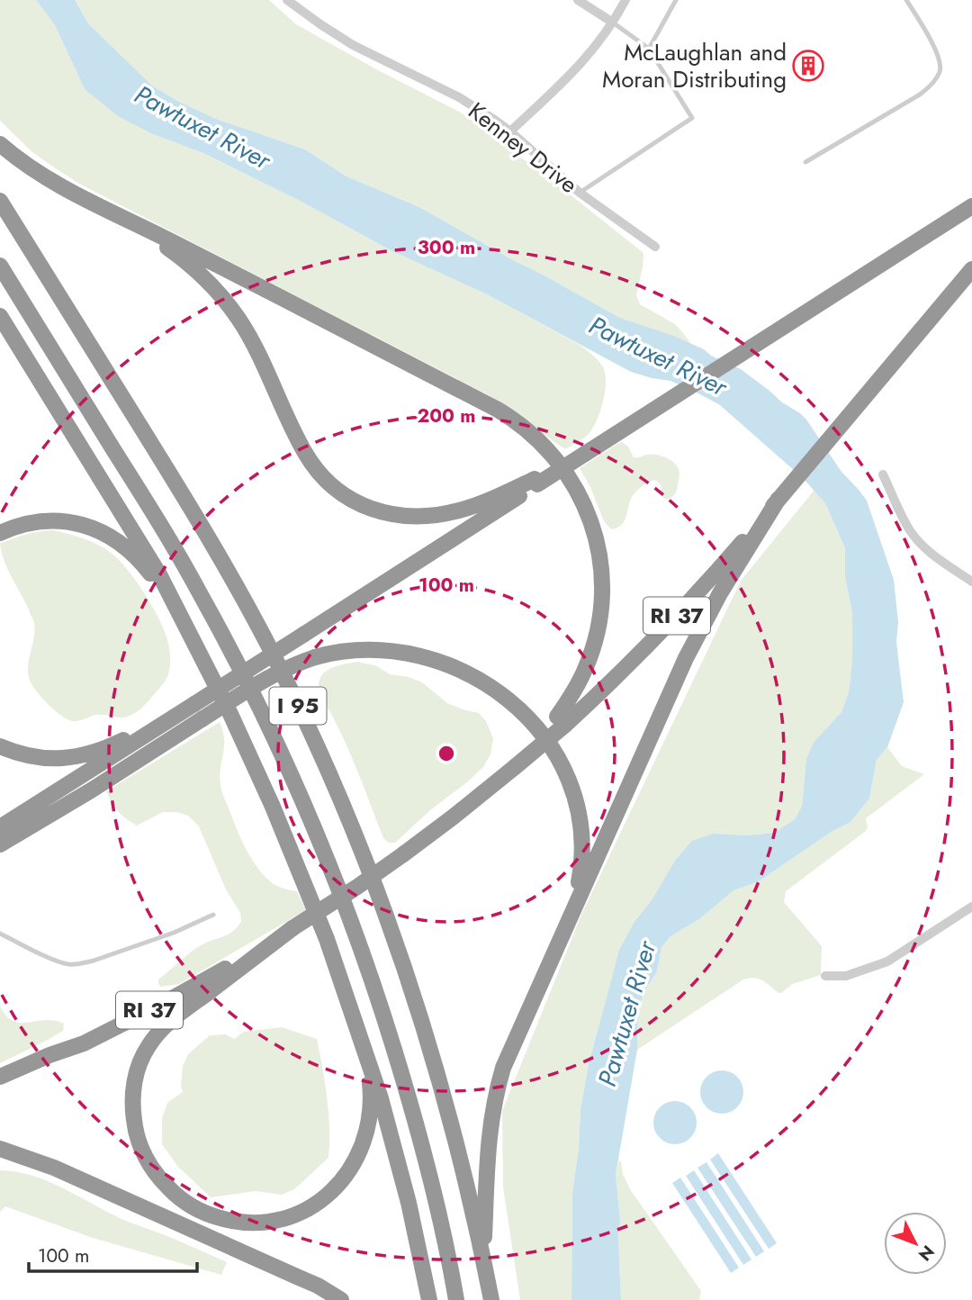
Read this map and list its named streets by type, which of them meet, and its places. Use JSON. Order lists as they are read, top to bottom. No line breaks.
{"streets":{"highway":["RI 37","I 95"],"street":["Kenney Drive"]},"water":["Pawtuxet River"],"places":{"building":["McLaughlan and Moran Distributing"]},"scale_bar":"100 m","north":"bottom right","rings":["300 m","200 m","100 m"]}
